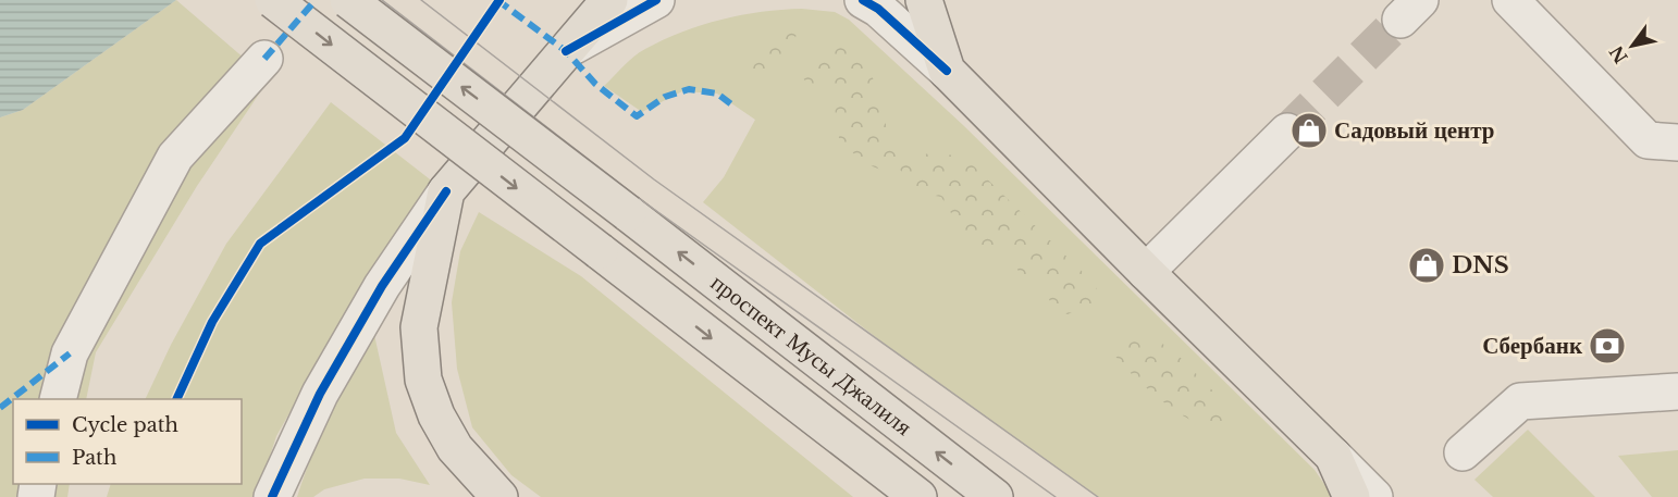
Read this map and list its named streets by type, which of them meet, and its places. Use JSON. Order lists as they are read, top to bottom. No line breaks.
{"streets":{"main road":["проспект Мусы Джалиля"]},"places":{"shop":["Садовый центр","DNS"],"bank":["Сбербанк"]},"legend":["Cycle path","Path"],"north":"bottom left"}
